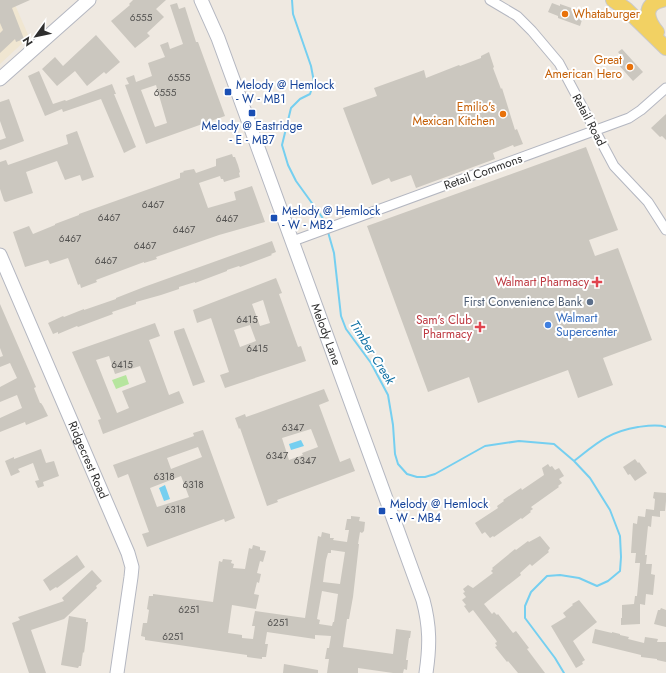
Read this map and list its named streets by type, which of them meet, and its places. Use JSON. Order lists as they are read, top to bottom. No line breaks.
{"streets":{"street":["Retail Road","Retail Commons","Melody Lane","Ridgecrest Road"]},"crossings":[["Retail Road","Retail Commons"],["Retail Commons","Melody Lane"]],"water":["Timber Creek"],"places":{"other":["Whataburger","Great American Hero","Emilio's Mexican Kitchen","First Convenience Bank","Walmart Supercenter"],"transit":["Melody @ Hemlock - W - MB1","Melody @ Eastridge - E - MB7","Melody @ Hemlock - W - MB2","Melody @ Hemlock - W - MB4"],"health":["Walmart Pharmacy","Sam's Club Pharmacy"]},"house_numbers":["6555","6555","6555","6467","6467","6467","6467","6467","6467","6467","6415","6415","6415","6347","6347","6347","6318","6318","6318","6251","6251","6251"],"north":"bottom left"}
